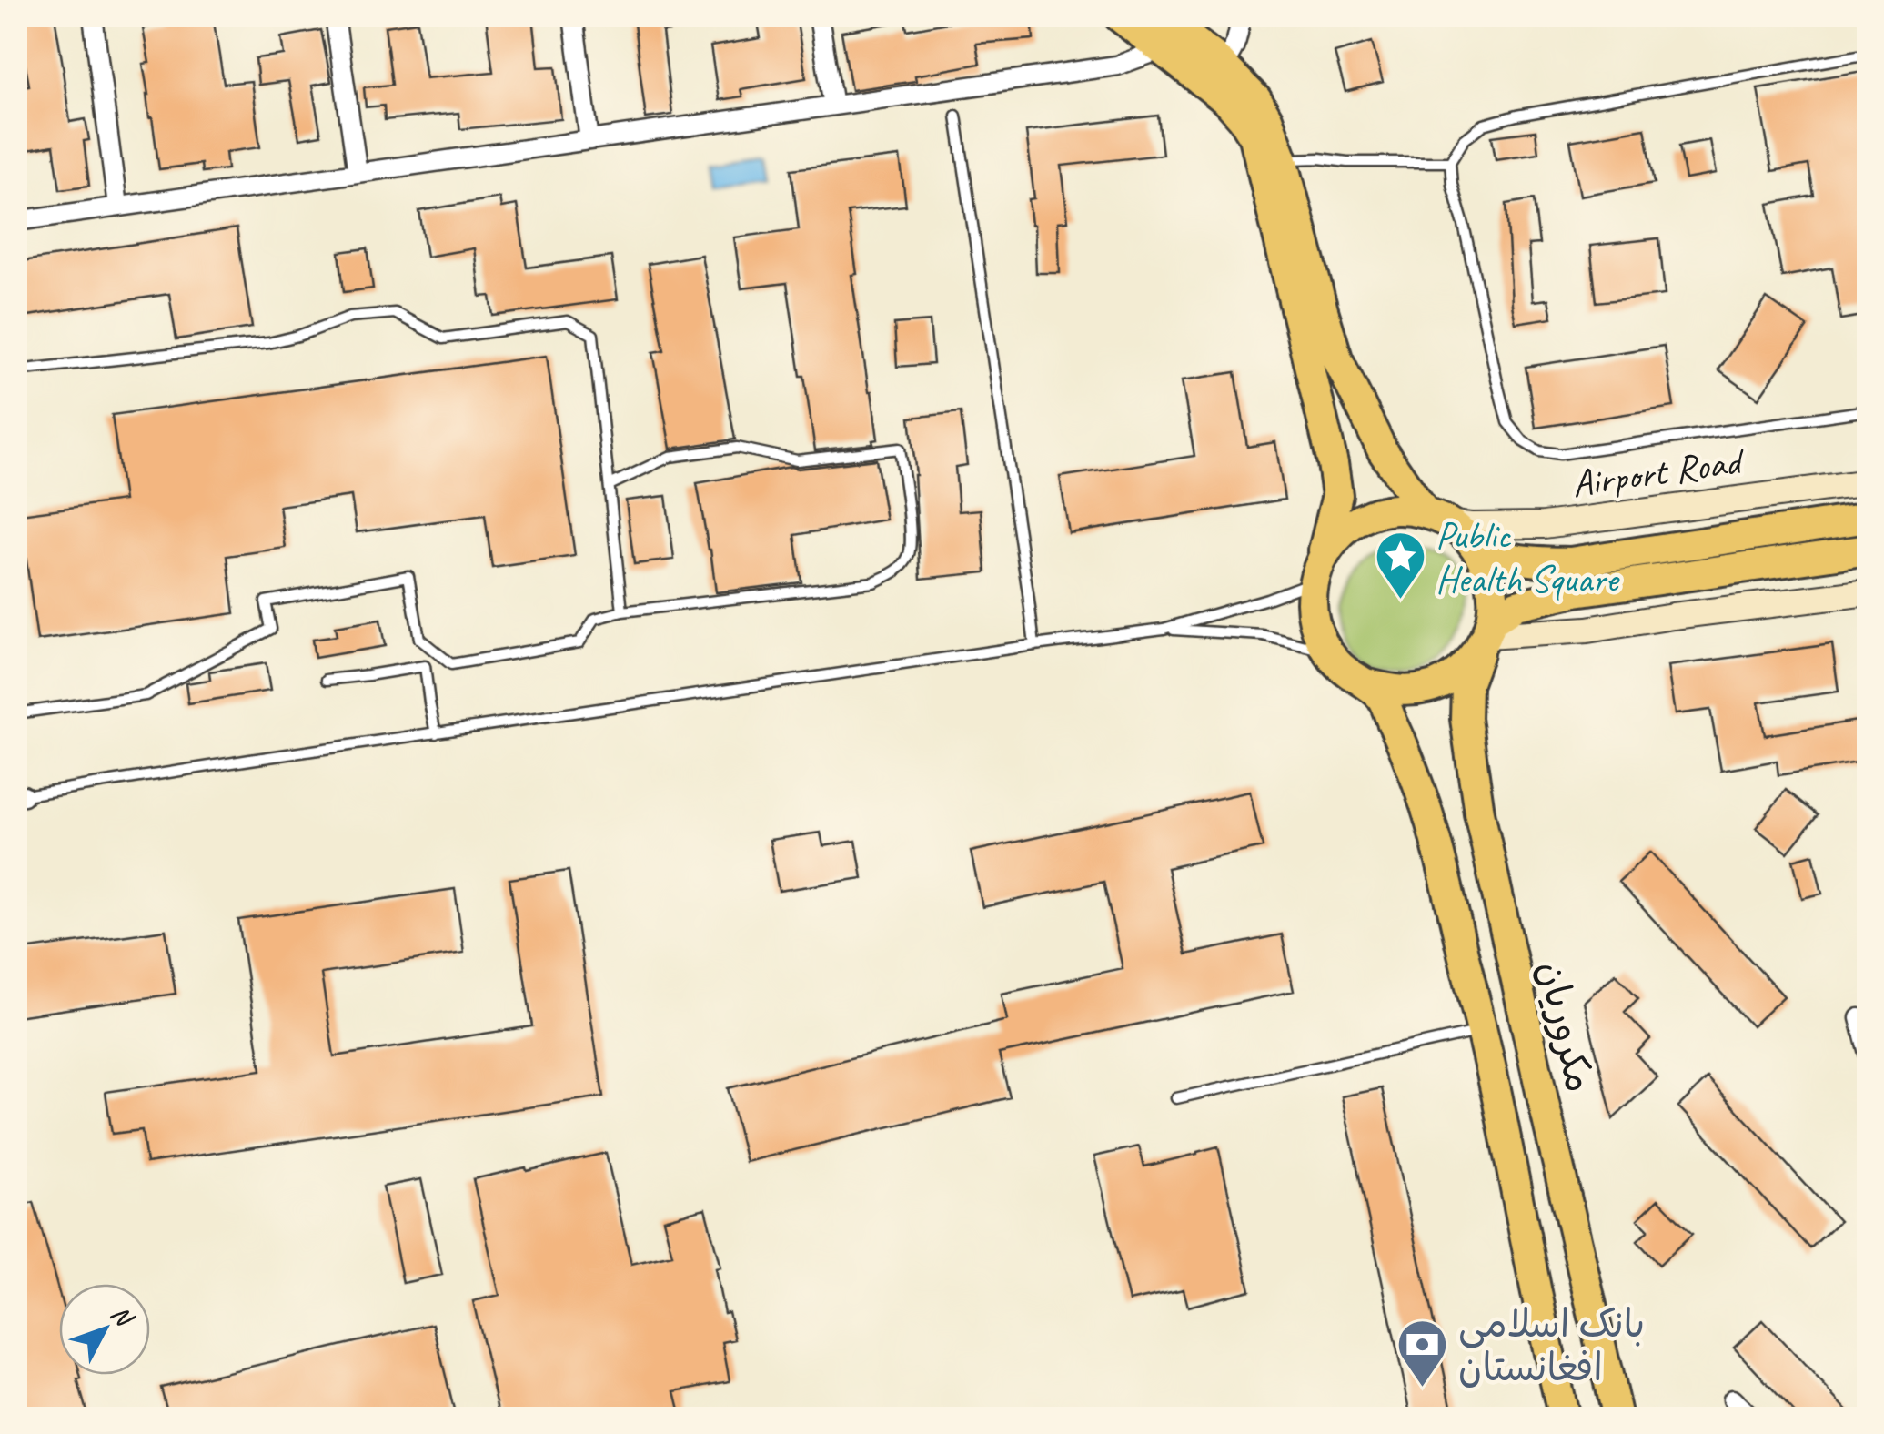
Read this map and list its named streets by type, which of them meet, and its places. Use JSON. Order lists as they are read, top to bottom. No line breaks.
{"streets":{"main road":["Airport Road","مکروریان"]},"crossings":[["Airport Road","مکروریان"]],"places":{"place":["Public Health Square"],"bank":["بانک اسلامی افغانستان"]},"north":"top right"}
